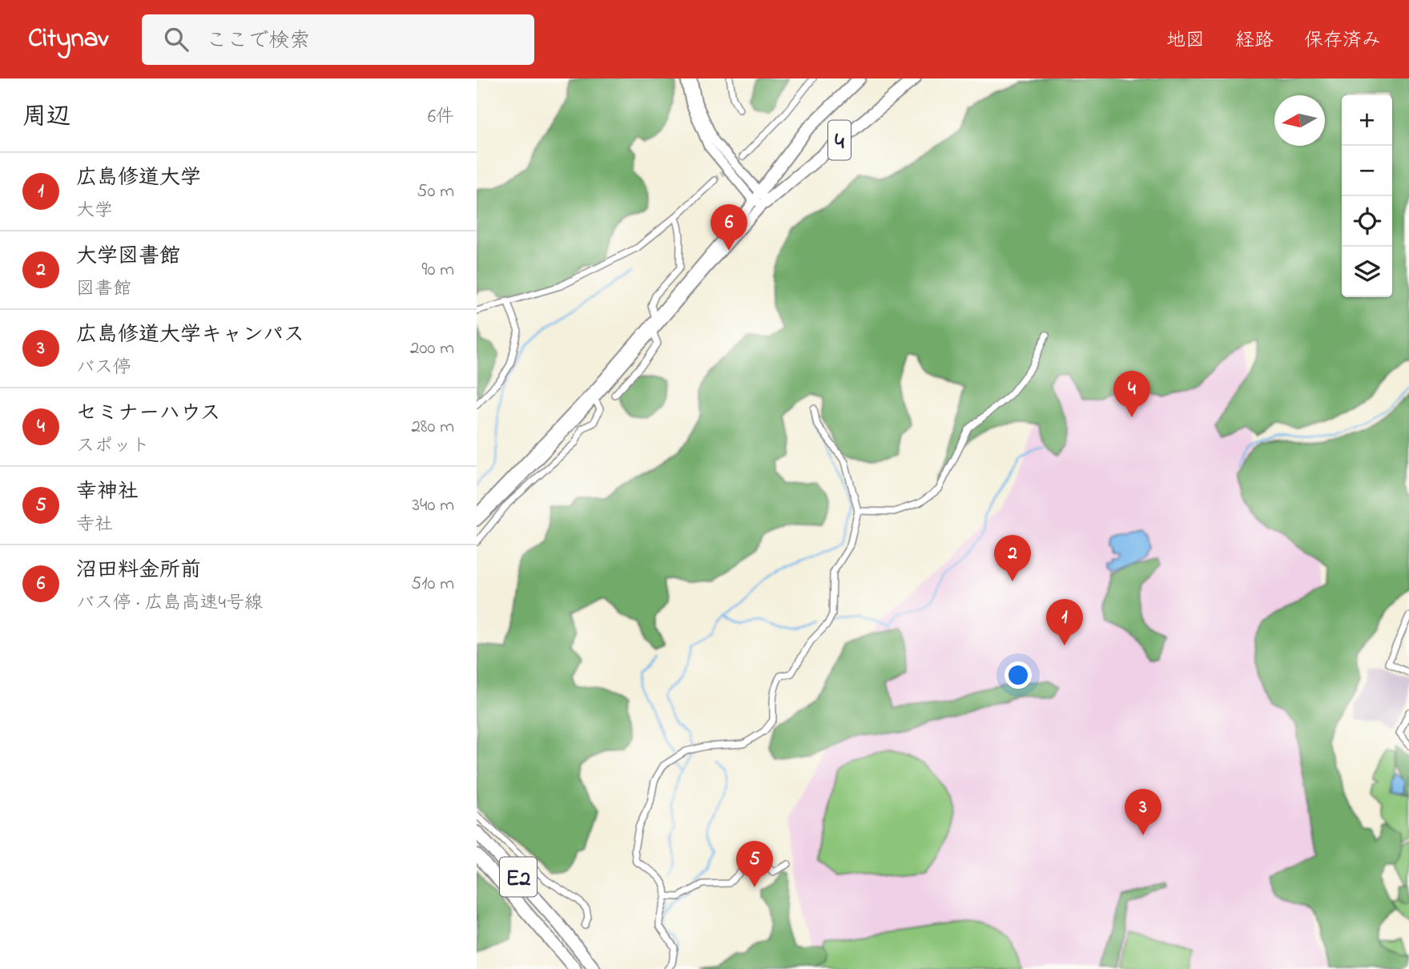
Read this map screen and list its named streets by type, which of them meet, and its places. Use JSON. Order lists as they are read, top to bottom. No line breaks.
{"streets":{"highway":["4","E2"]},"north":"left","page":{"header":"Citynav","search":"ここで検索","nav":["地図","経路","保存済み"],"heading":["周辺","6件"],"map_buttons":["+","−"],"list":[{"mark":"1","name":"広島修道大学","note":"大学","value":"50 m"},{"mark":"2","name":"大学図書館","note":"図書館","value":"90 m"},{"mark":"3","name":"広島修道大学キャンパス","note":"バス停","value":"200 m"},{"mark":"4","name":"セミナーハウス","note":"スポット","value":"280 m"},{"mark":"5","name":"幸神社","note":"寺社","value":"340 m"},{"mark":"6","name":"沼田料金所前","note":"バス停 · 広島高速4号線","value":"510 m"}],"pins":["6","4","2","1","3","5"]}}
